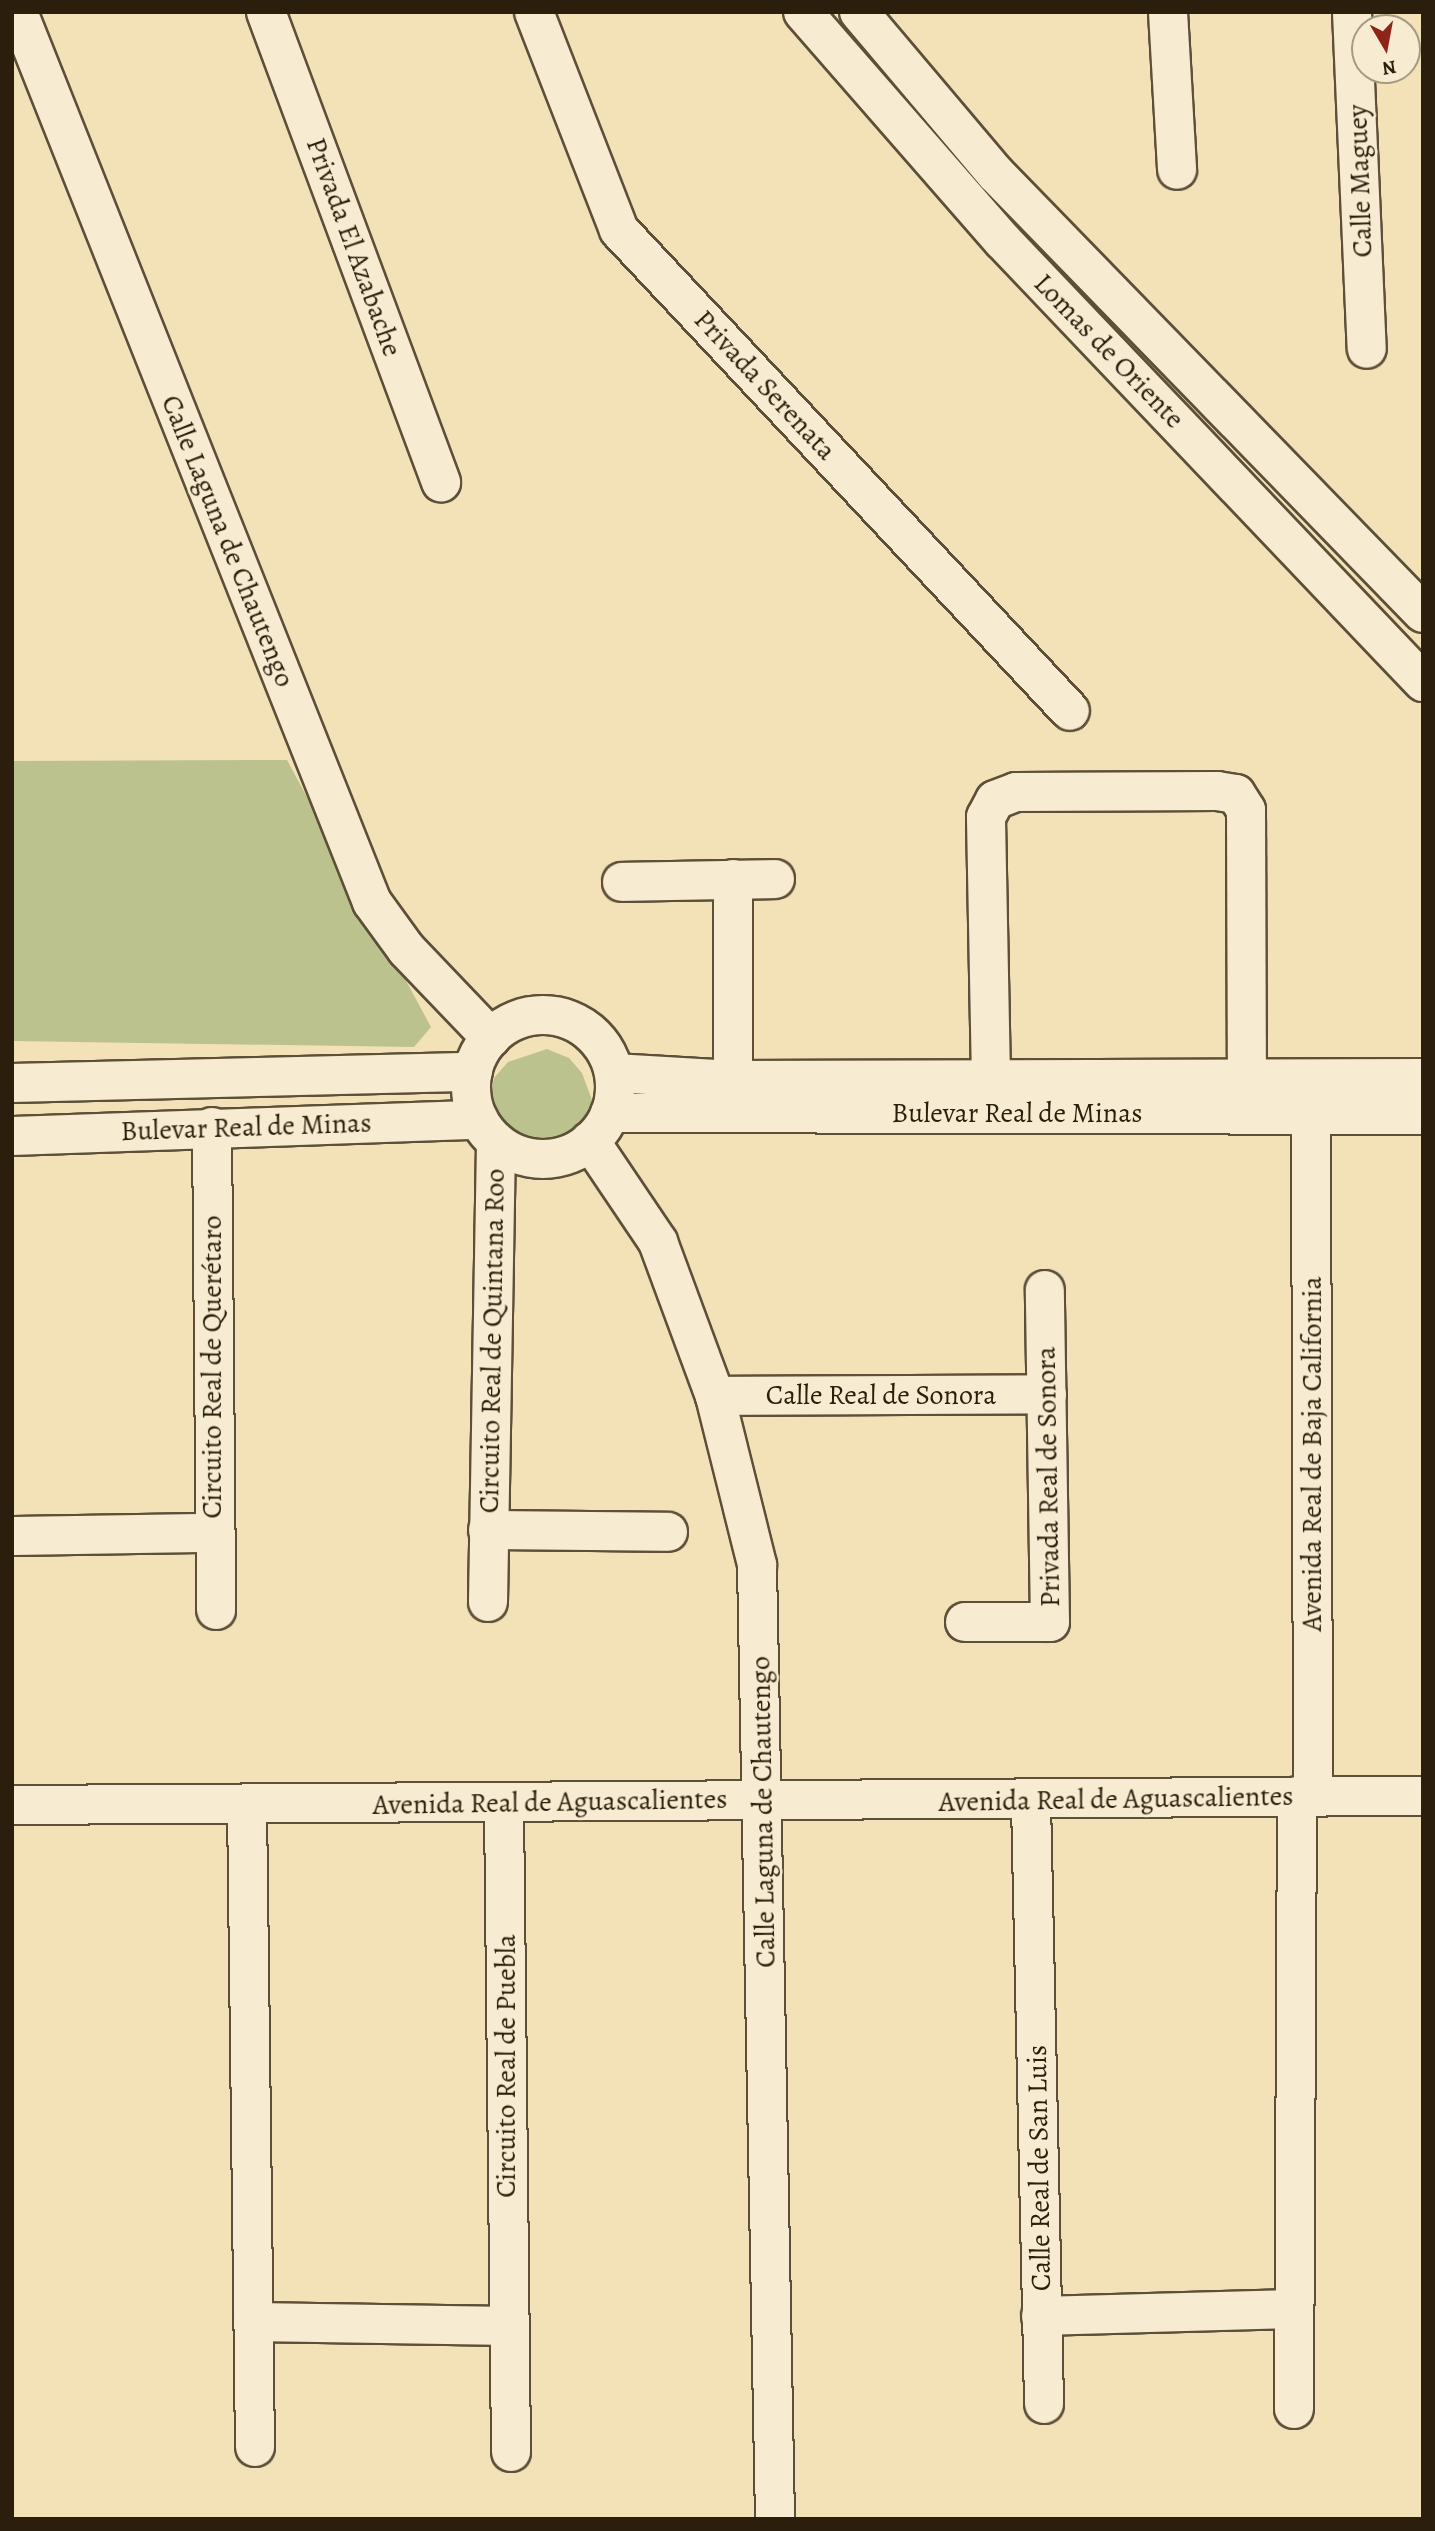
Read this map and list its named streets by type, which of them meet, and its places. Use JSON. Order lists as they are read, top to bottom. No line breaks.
{"streets":{"street":["Calle Maguey","Privada El Azabache","Lomas de Oriente","Privada Serenata","Calle Laguna de Chautengo","Bulevar Real de Minas","Circuito Real de Quintana Roo","Circuito Real de Querétaro","Calle Real de Sonora","Avenida Real de Baja California","Privada Real de Sonora","Avenida Real de Aguascalientes","Circuito Real de Puebla","Calle Real de San Luis"]},"crossings":[["Calle Laguna de Chautengo","Bulevar Real de Minas"],["Calle Laguna de Chautengo","Circuito Real de Quintana Roo"],["Calle Laguna de Chautengo","Calle Real de Sonora"],["Calle Laguna de Chautengo","Avenida Real de Aguascalientes"],["Bulevar Real de Minas","Circuito Real de Quintana Roo"],["Bulevar Real de Minas","Circuito Real de Querétaro"],["Bulevar Real de Minas","Avenida Real de Baja California"],["Calle Real de Sonora","Privada Real de Sonora"],["Avenida Real de Baja California","Avenida Real de Aguascalientes"],["Avenida Real de Aguascalientes","Circuito Real de Puebla"],["Avenida Real de Aguascalientes","Calle Real de San Luis"]],"north":"bottom"}
